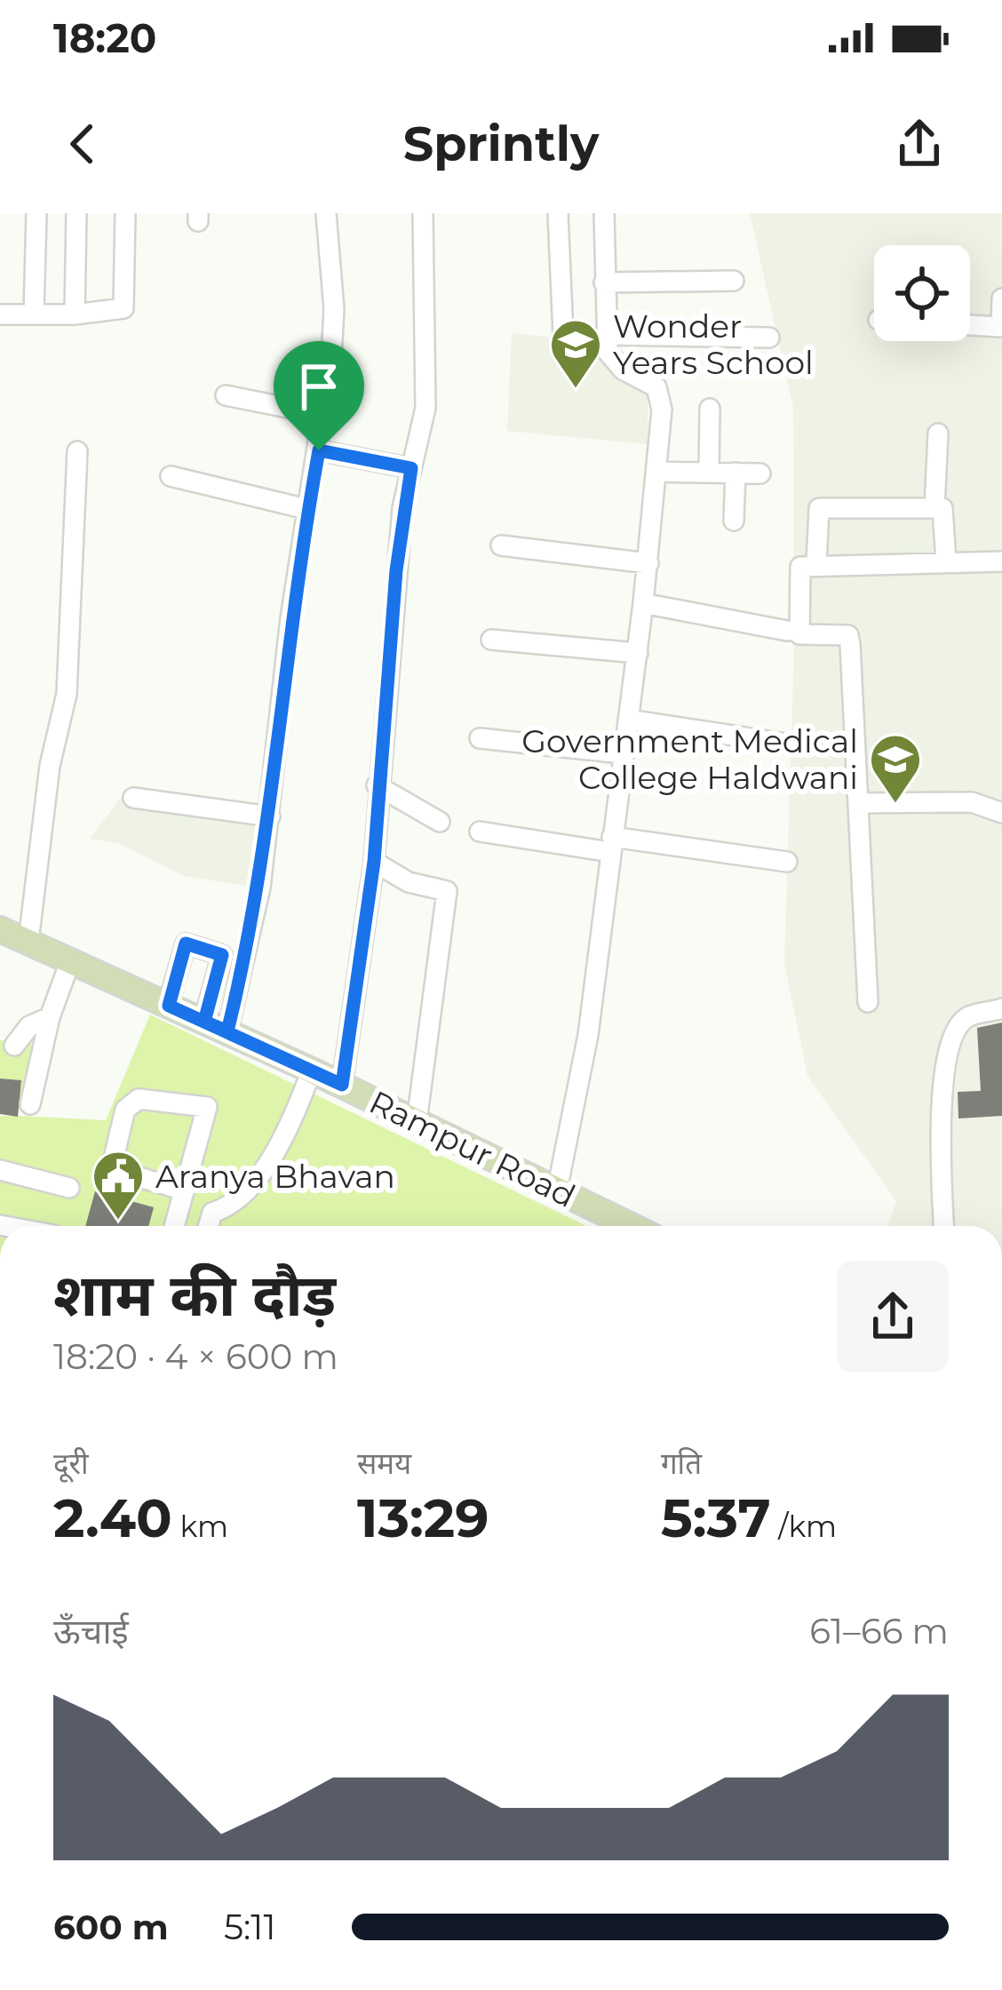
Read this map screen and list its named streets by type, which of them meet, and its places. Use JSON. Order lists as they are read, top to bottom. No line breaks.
{"streets":{"main road":["Rampur Road"]},"places":{"school or university":["Wonder Years School","Government Medical College Haldwani"],"public building":["Aranya Bhavan"]},"page":{"status":"18:20","header":"Sprintly","heading":["शाम की दौड़","18:20 · 4 × 600 m"],"stats":[["दूरी","2.40 km"],["समय","13:29"],["गति","5:37 /km"]],"chart":["ऊँचाई","61–66 m"],"list":[{"name":"600 m","note":"5:11"}]}}
